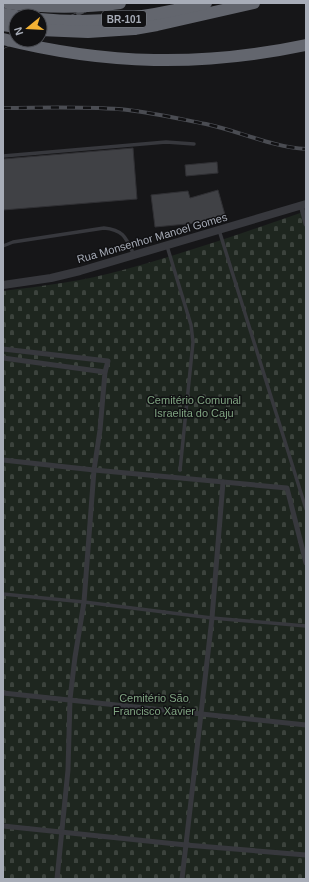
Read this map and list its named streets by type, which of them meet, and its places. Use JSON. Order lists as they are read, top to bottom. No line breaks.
{"streets":{"highway":["BR-101"],"street":["Rua Monsenhor Manoel Gomes"]},"parks":["Cemitério Comunal Israelita do Caju","Cemitério São Francisco Xavier"],"north":"left"}
